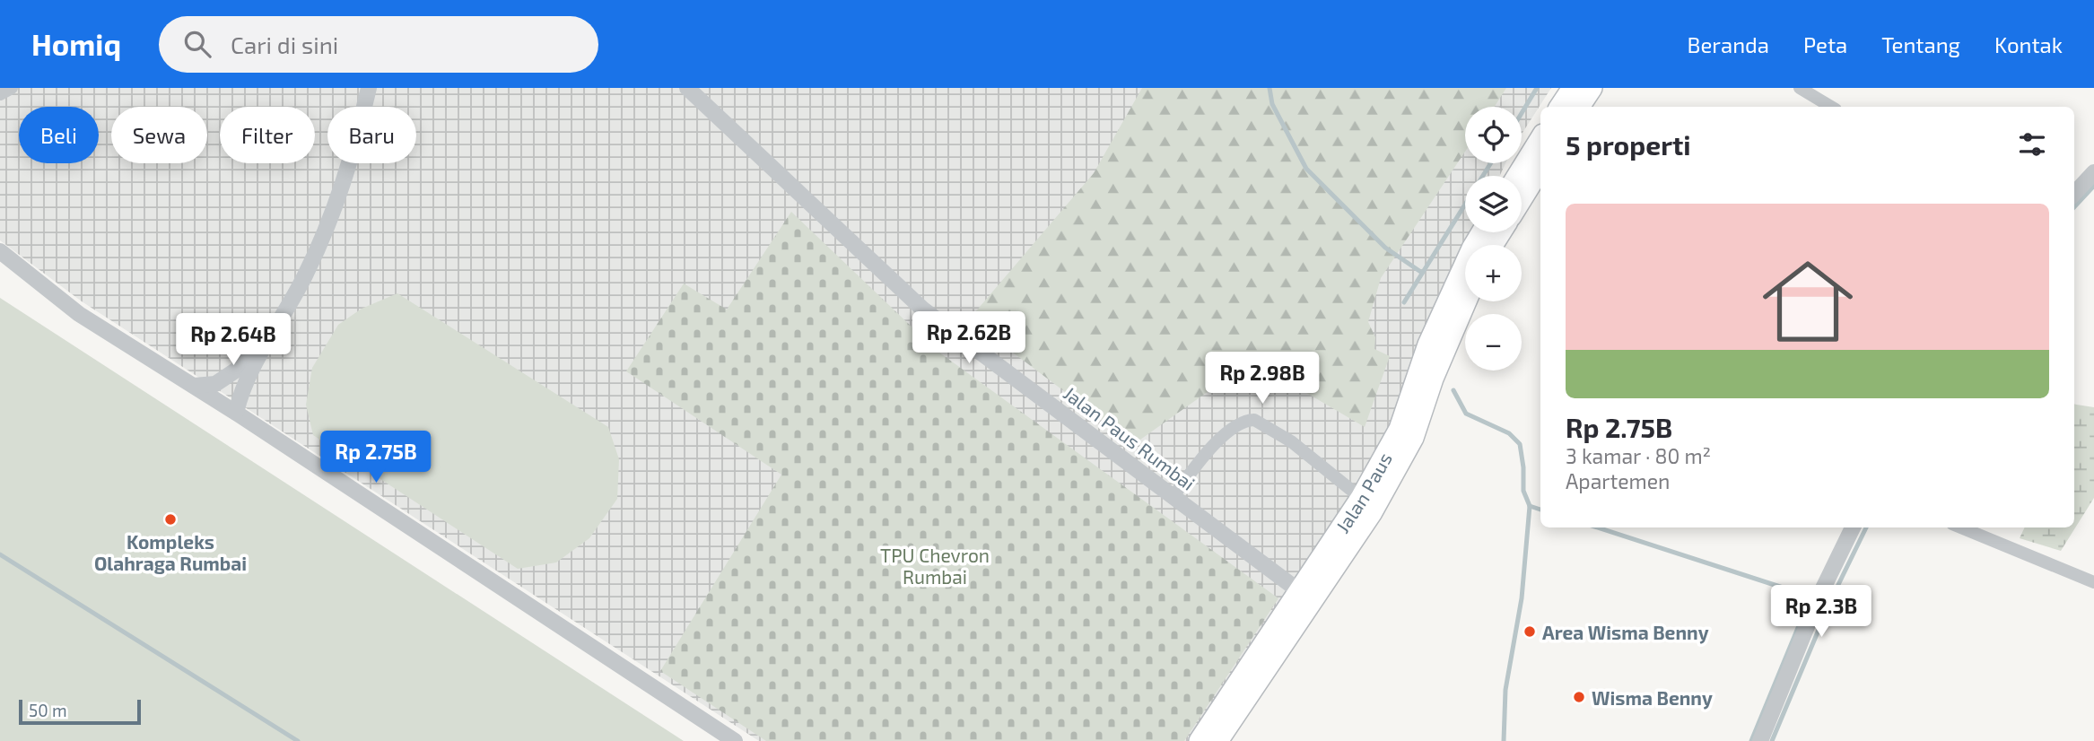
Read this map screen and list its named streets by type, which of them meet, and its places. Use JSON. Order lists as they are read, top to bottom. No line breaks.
{"streets":{"main road":["Jalan Paus"],"street":["Jalan Paus Rumbai"]},"crossings":[["Jalan Paus Rumbai","Jalan Paus"]],"parks":["TPU Chevron Rumbai"],"places":["Kompleks Olahraga Rumbai","Area Wisma Benny","Wisma Benny"],"scale_bar":"50 m","page":{"header":"Homiq","search":"Cari di sini","nav":["Beranda","Peta","Tentang","Kontak"],"map_buttons":["+","−"],"chip":["Beli","Sewa","Filter","Baru"],"heading":"5 properti","list":[{"name":"Rp 2.75B","note":"3 kamar · 80 m² · Apartemen"}],"price":["Rp 2.62B","Rp 2.64B","Rp 2.98B","Rp 2.75B","Rp 2.3B"],"scale":"50 m"}}
